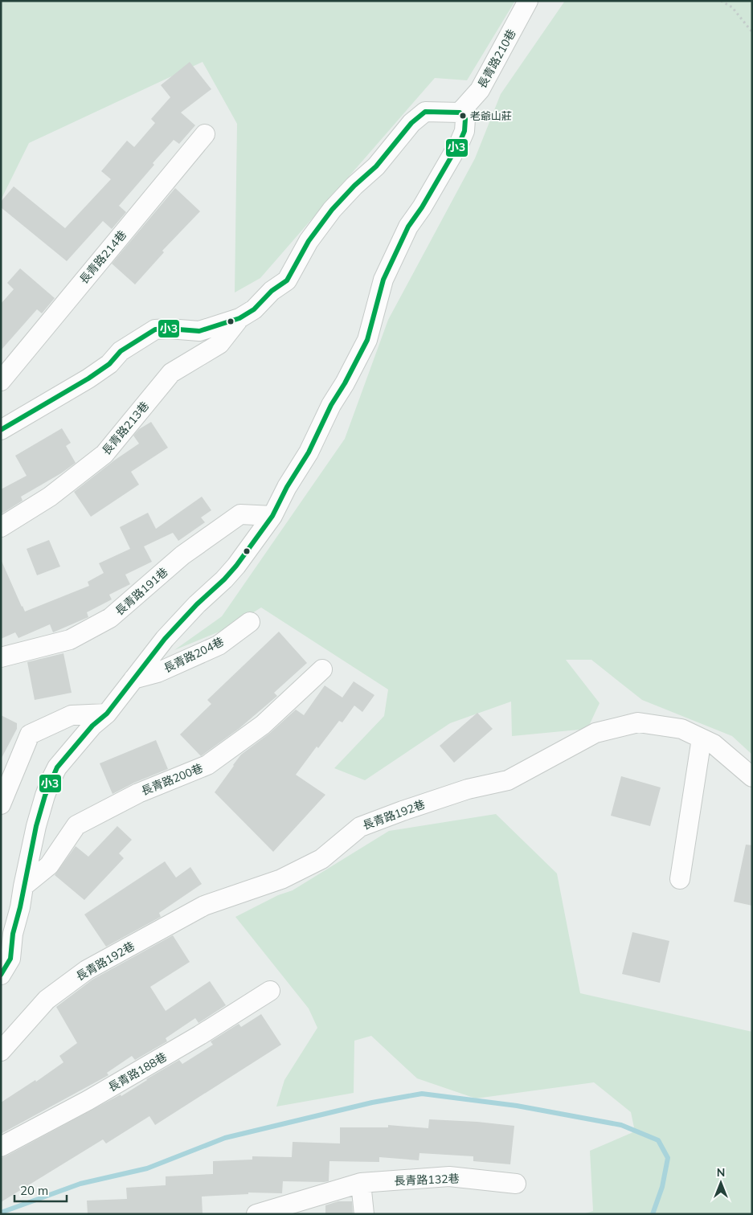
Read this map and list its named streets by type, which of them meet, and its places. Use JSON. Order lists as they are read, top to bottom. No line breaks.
{"streets":{"street":["長青路210巷","長青路214巷","長青路213巷","長青路191巷","長青路204巷","長青路200巷","長青路192巷","長青路188巷","長青路132巷"]},"places":["老爺山莊"],"lines":["transit line 小3"],"scale_bar":"20 m","north":"top"}
